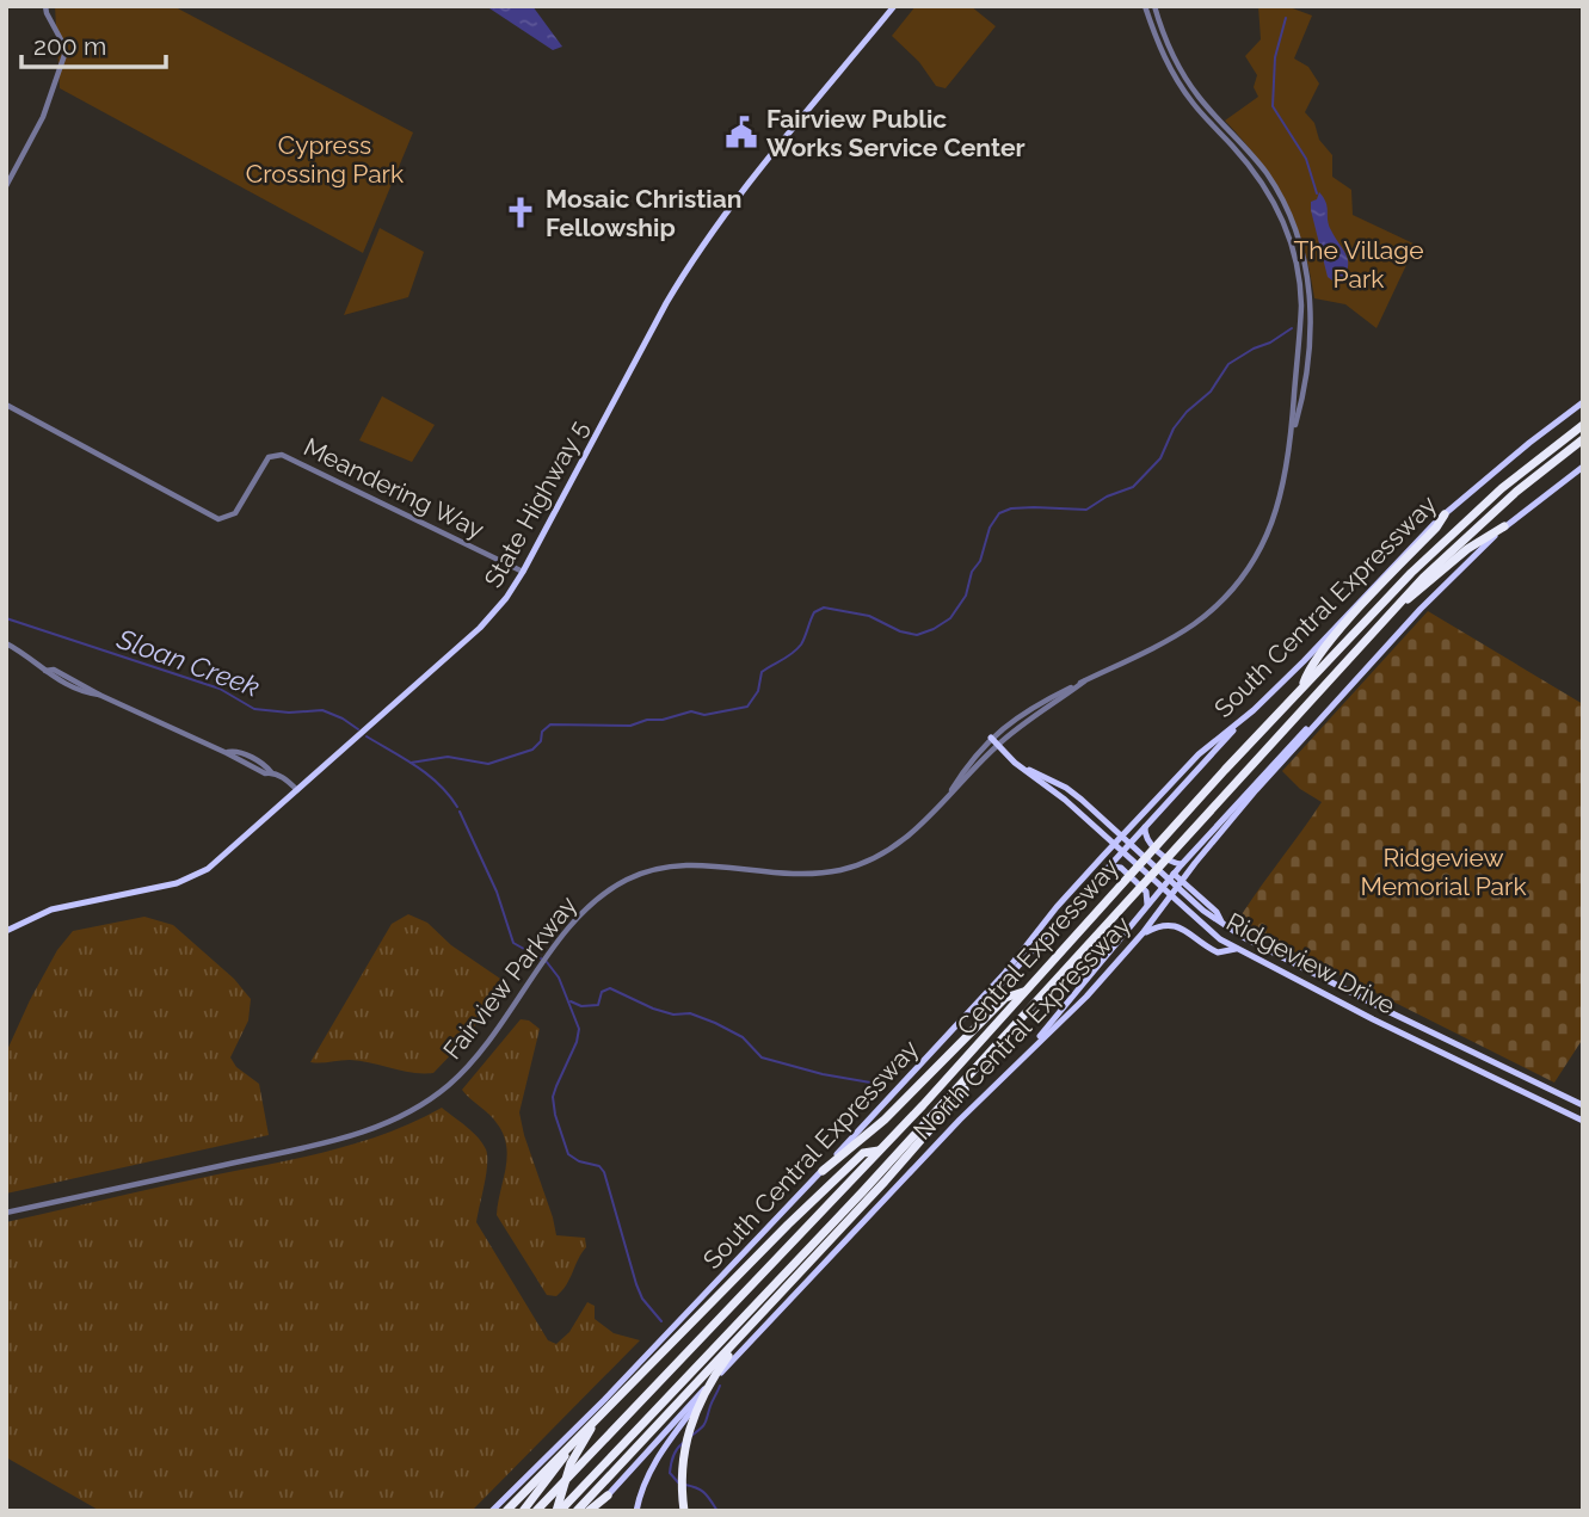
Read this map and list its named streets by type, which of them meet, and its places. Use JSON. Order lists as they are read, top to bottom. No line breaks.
{"streets":{"highway":["Central Expressway"],"main road":["State Highway 5","South Central Expressway","Ridgeview Drive","North Central Expressway"],"street":["Meandering Way","Fairview Parkway"]},"crossings":[["Meandering Way","State Highway 5"],["Ridgeview Drive","Fairview Parkway"]],"water":["Sloan Creek"],"parks":["Cypress Crossing Park","The Village Park","Ridgeview Memorial Park"],"places":{"public building":["Fairview Public Works Service Center"],"church":["Mosaic Christian Fellowship"]},"scale_bar":"200 m"}
